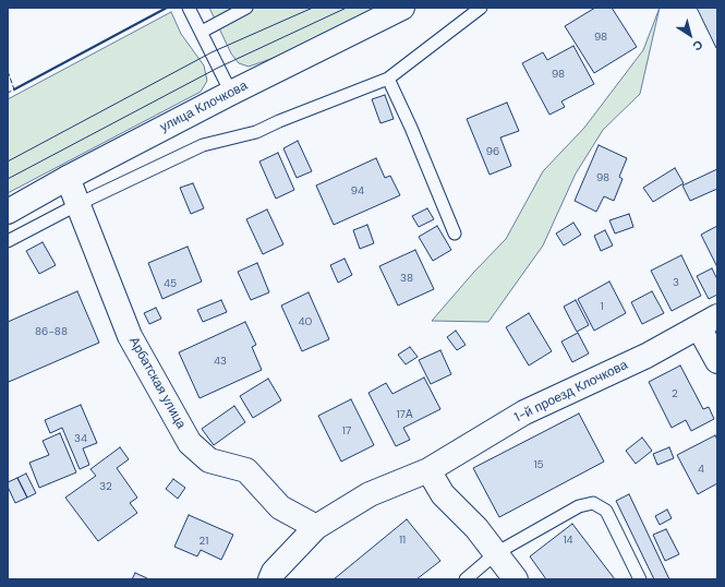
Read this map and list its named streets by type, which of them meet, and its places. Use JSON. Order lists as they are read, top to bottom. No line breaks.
{"streets":{"street":["улица Клочкова","Арбатская улица","1-й проезд Клочкова"]},"crossings":[["улица Клочкова","Арбатская улица"],["Арбатская улица","1-й проезд Клочкова"]],"house_numbers":["98","98","96","98","94","38","3","45","1","40","86-88","43","2","17А","17","34","15","4","32","11","14","21"],"north":"bottom right"}
